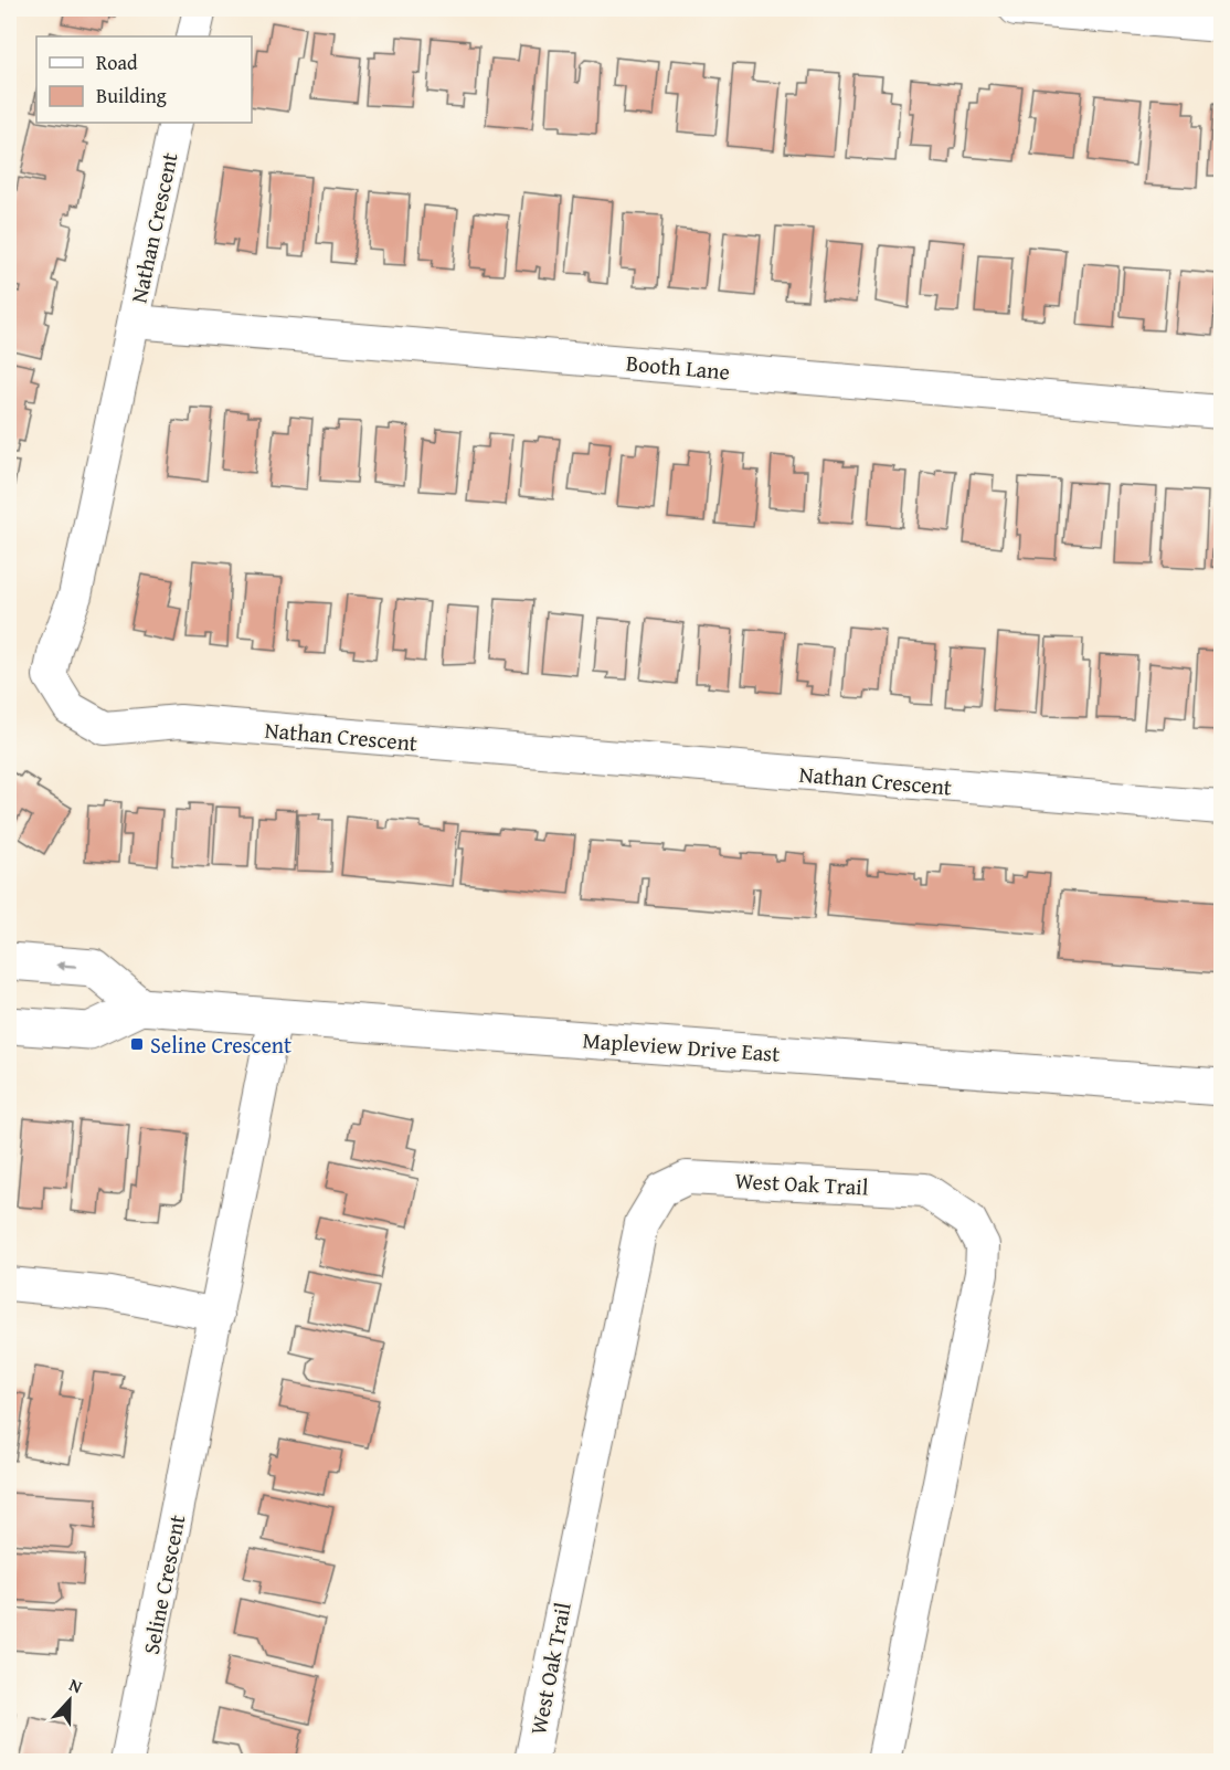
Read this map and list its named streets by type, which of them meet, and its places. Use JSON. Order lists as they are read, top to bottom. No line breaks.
{"streets":{"main road":["Mapleview Drive East"],"street":["Nathan Crescent","Booth Lane","West Oak Trail","Seline Crescent"]},"crossings":[["Nathan Crescent","Booth Lane"],["Mapleview Drive East","Seline Crescent"]],"places":{"transit":["Seline Crescent"]},"legend":["Road","Building"],"north":"top"}
